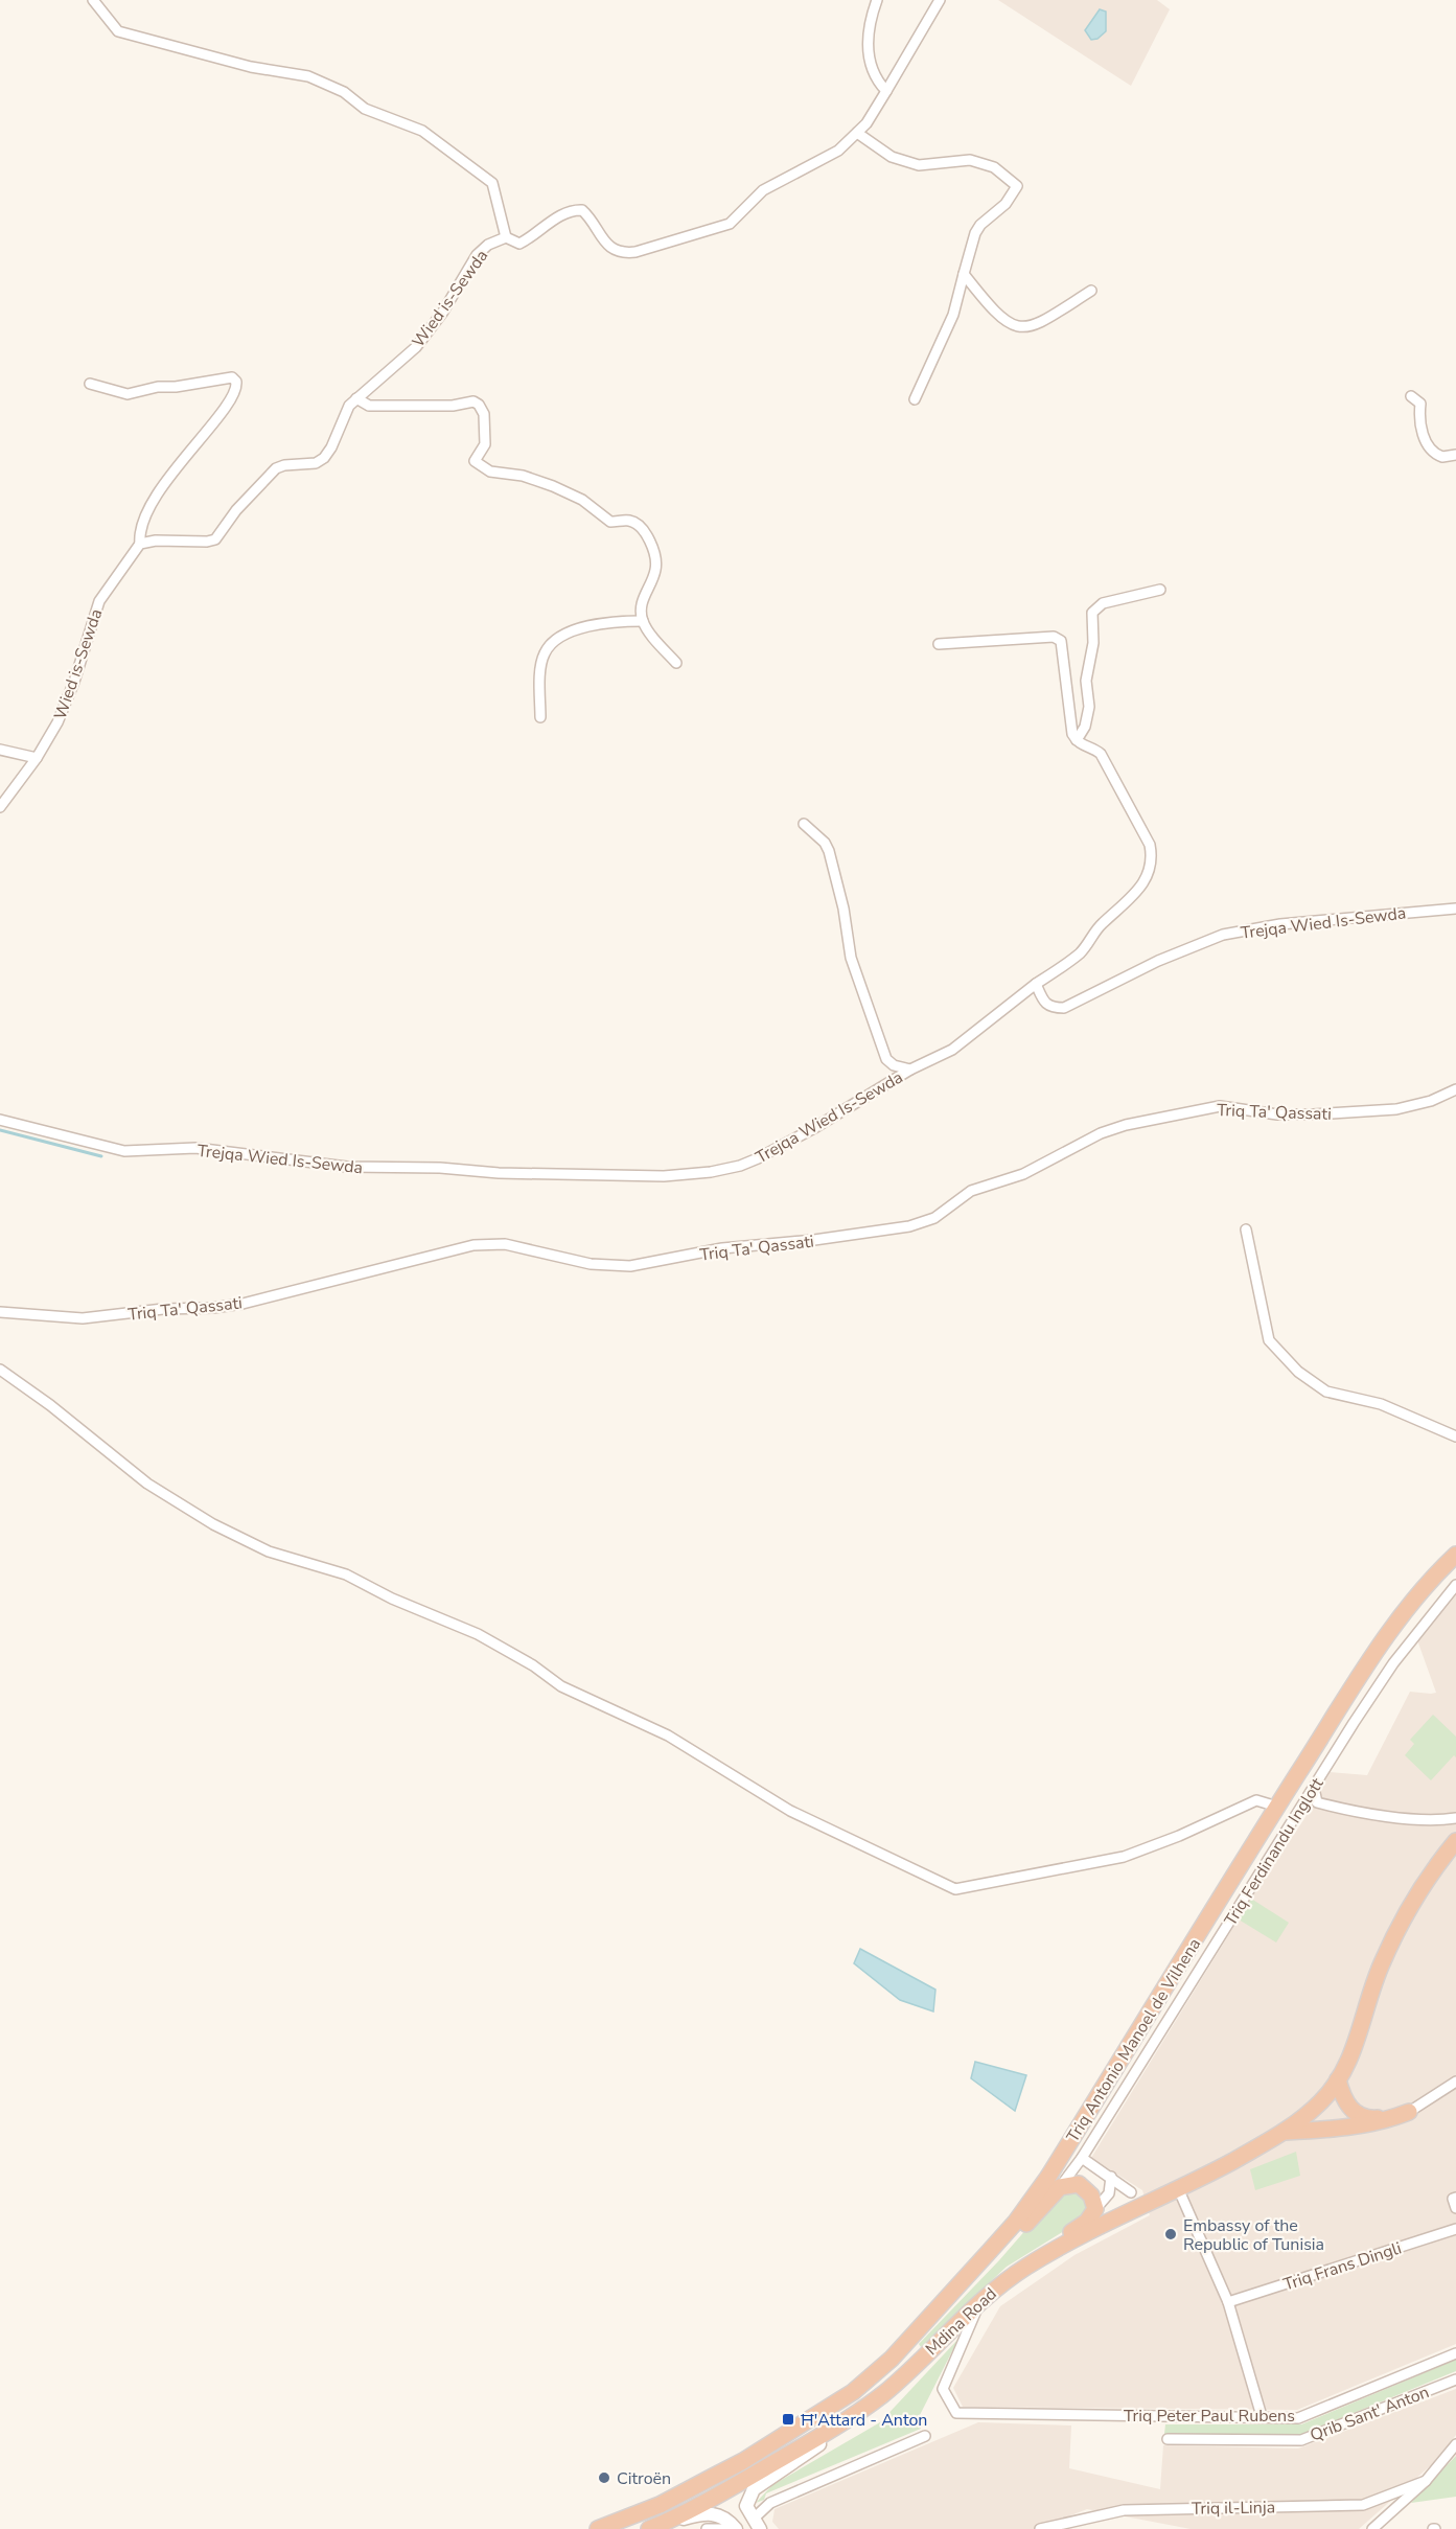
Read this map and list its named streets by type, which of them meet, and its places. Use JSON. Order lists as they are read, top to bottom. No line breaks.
{"streets":{"highway":["Triq Antonio Manoel de Vilhena","Mdina Road"],"street":["Wied is-Sewda","Trejqa Wied Is-Sewda","Triq Ta' Qassati","Triq Ferdinandu Inglott","Triq Frans Dingli","Qrib Sant' Anton","Triq Peter Paul Rubens","Triq il-Linja"]},"crossings":[["Mdina Road","Triq Peter Paul Rubens"]],"places":{"other":["Embassy of the Republic of Tunisia","Citroën"],"transit":["Ħ'Attard - Anton"]}}
